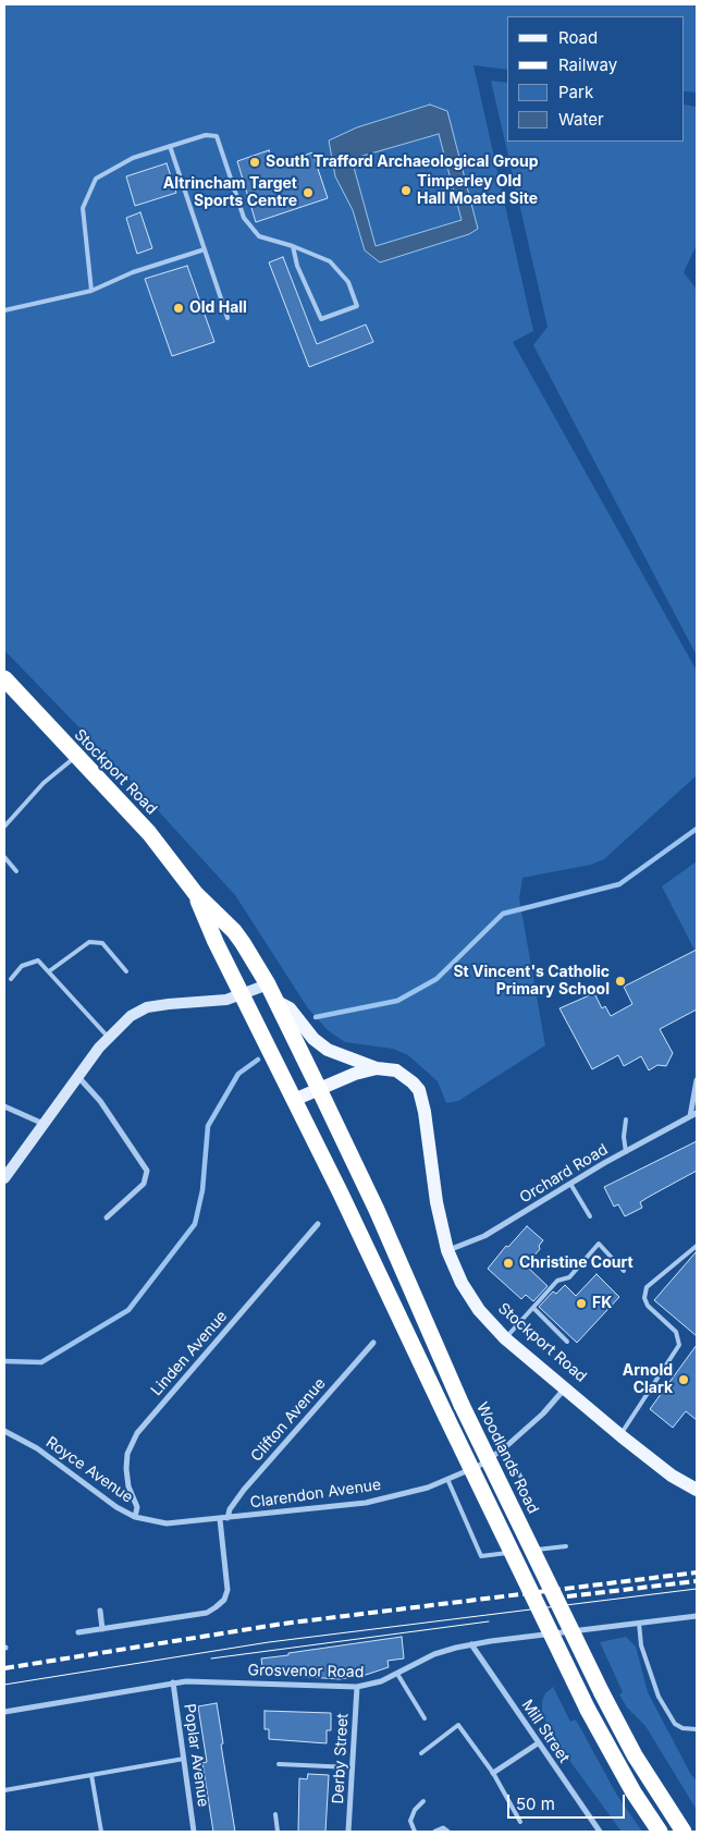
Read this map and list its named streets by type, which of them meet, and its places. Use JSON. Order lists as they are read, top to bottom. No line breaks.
{"streets":{"highway":["Stockport Road","Woodlands Road"],"street":["Orchard Road","Linden Avenue","Clifton Avenue","Royce Avenue","Clarendon Avenue","Grosvenor Road","Mill Street","Poplar Avenue","Derby Street"]},"crossings":[["Stockport Road","Orchard Road"],["Stockport Road","Woodlands Road"],["Stockport Road","Clarendon Avenue"],["Linden Avenue","Royce Avenue"],["Clifton Avenue","Royce Avenue"],["Clifton Avenue","Clarendon Avenue"],["Royce Avenue","Clarendon Avenue"],["Grosvenor Road","Mill Street"],["Grosvenor Road","Poplar Avenue"],["Grosvenor Road","Derby Street"]],"places":["South Trafford Archaeological Group","Timperley Old Hall Moated Site","Altrincham Target Sports Centre","Old Hall","St Vincent's Catholic Primary School","Christine Court","FK","Arnold Clark"],"legend":["Road","Railway","Park","Water"],"scale_bar":"50 m"}
